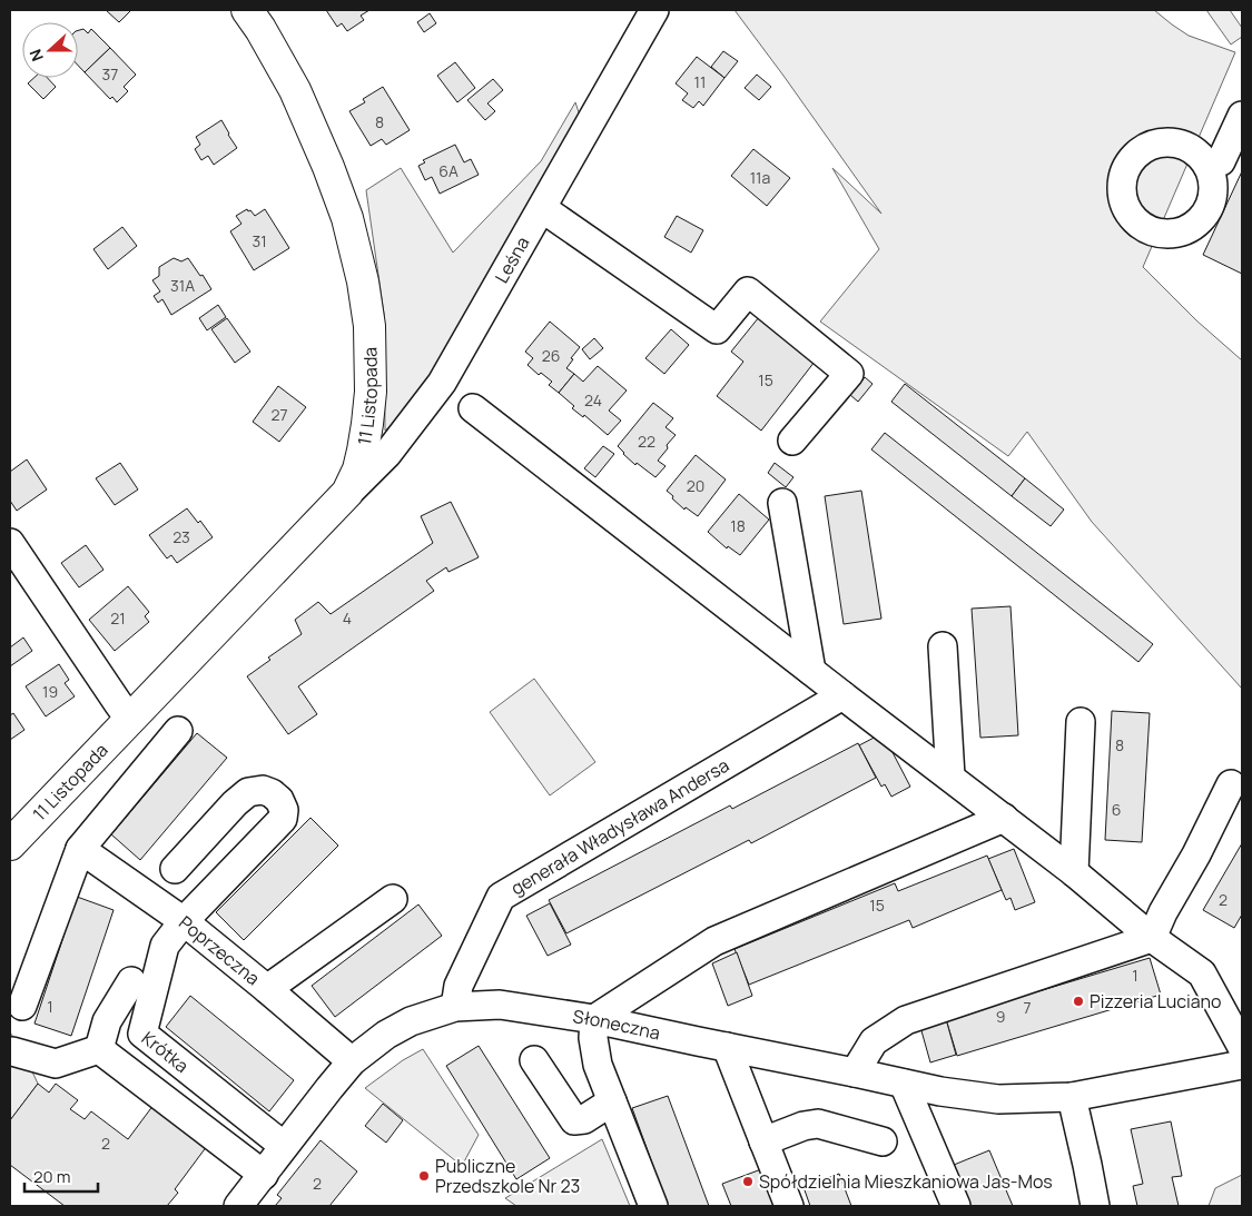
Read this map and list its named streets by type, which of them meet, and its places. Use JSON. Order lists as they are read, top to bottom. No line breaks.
{"streets":{"main road":["11 Listopada"],"street":["Leśna","generała Władysława Andersa","Poprzeczna","Słoneczna","Krótka"]},"crossings":[["Leśna","11 Listopada"],["generała Władysława Andersa","Słoneczna"],["Poprzeczna","Słoneczna"],["Poprzeczna","Krótka"],["Słoneczna","Krótka"]],"places":["Pizzeria Luciano","Publiczne Przedszkole Nr 23","Spółdzielnia Mieszkaniowa Jas-Mos"],"house_numbers":["37","11","8","6A","11a","31","31A","26","15","24","27","22","20","18","23","21","4","19","8","6","2","15","1","1","7","9","2","2"],"scale_bar":"20 m","north":"left"}
